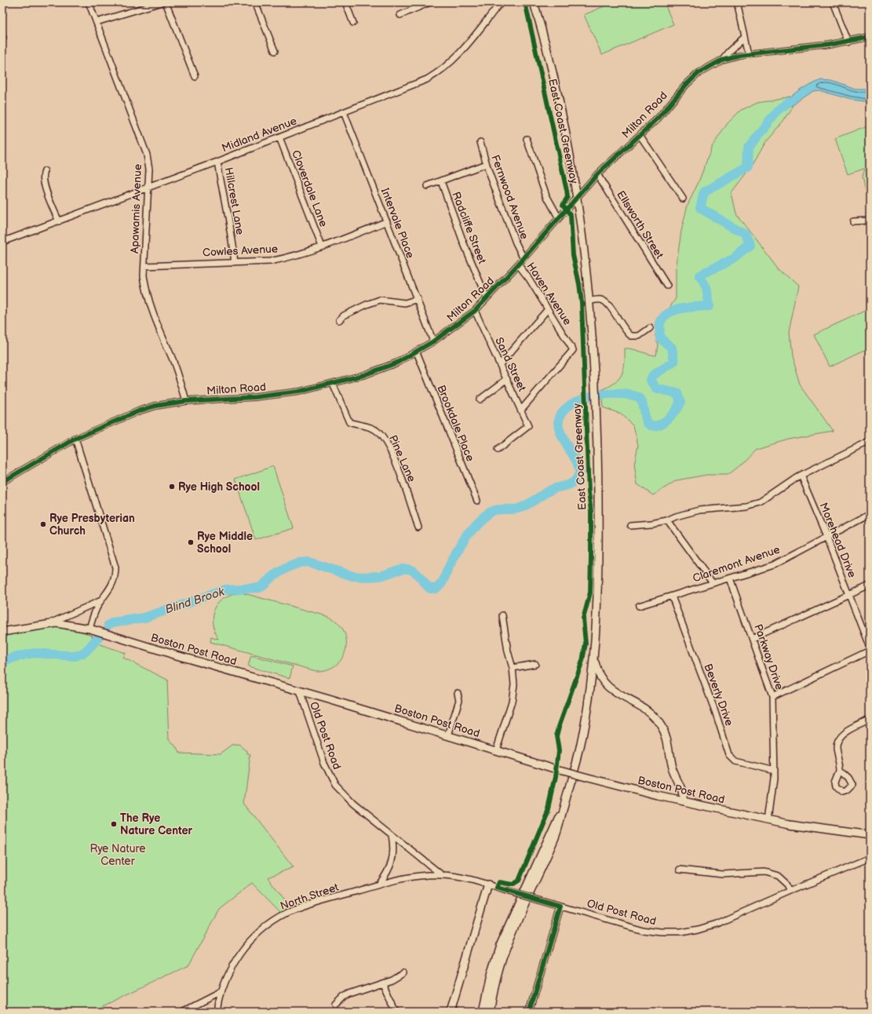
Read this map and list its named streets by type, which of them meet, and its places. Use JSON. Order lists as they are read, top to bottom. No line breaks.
{"streets":{"main road":["Boston Post Road"],"street":["Milton Road","Midland Avenue","Cloverdale Lane","Fernwood Avenue","Hillcrest Lane","Apawamis Avenue","Intervale Place","Ellsworth Street","Radcliffe Street","Cowles Avenue","Haven Avenue","Sand Street","Brookdale Place","Pine Lane","Morehead Drive","Claremont Avenue","Parkway Drive","Beverly Drive","Old Post Road","North Street"],"cycle path":["East Coast Greenway"]},"crossings":[["Milton Road","Fernwood Avenue"],["Milton Road","Apawamis Avenue"],["Milton Road","Intervale Place"],["Milton Road","Ellsworth Street"],["Milton Road","Radcliffe Street"],["Milton Road","Haven Avenue"],["Milton Road","Sand Street"],["Milton Road","Brookdale Place"],["Milton Road","Pine Lane"],["Midland Avenue","Cloverdale Lane"],["Midland Avenue","Hillcrest Lane"],["Midland Avenue","Apawamis Avenue"],["Midland Avenue","Intervale Place"],["Cloverdale Lane","Cowles Avenue"],["Hillcrest Lane","Cowles Avenue"],["Apawamis Avenue","Cowles Avenue"],["Intervale Place","Cowles Avenue"],["Haven Avenue","Sand Street"],["Morehead Drive","Claremont Avenue"],["Claremont Avenue","Parkway Drive"],["Claremont Avenue","Beverly Drive"],["Boston Post Road","Parkway Drive"],["Boston Post Road","Old Post Road"],["Parkway Drive","Beverly Drive"],["Old Post Road","North Street"]],"water":["Blind Brook"],"parks":["Rye Nature Center"],"places":["Rye High School","Rye Presbyterian Church","Rye Middle School","The Rye Nature Center"]}
